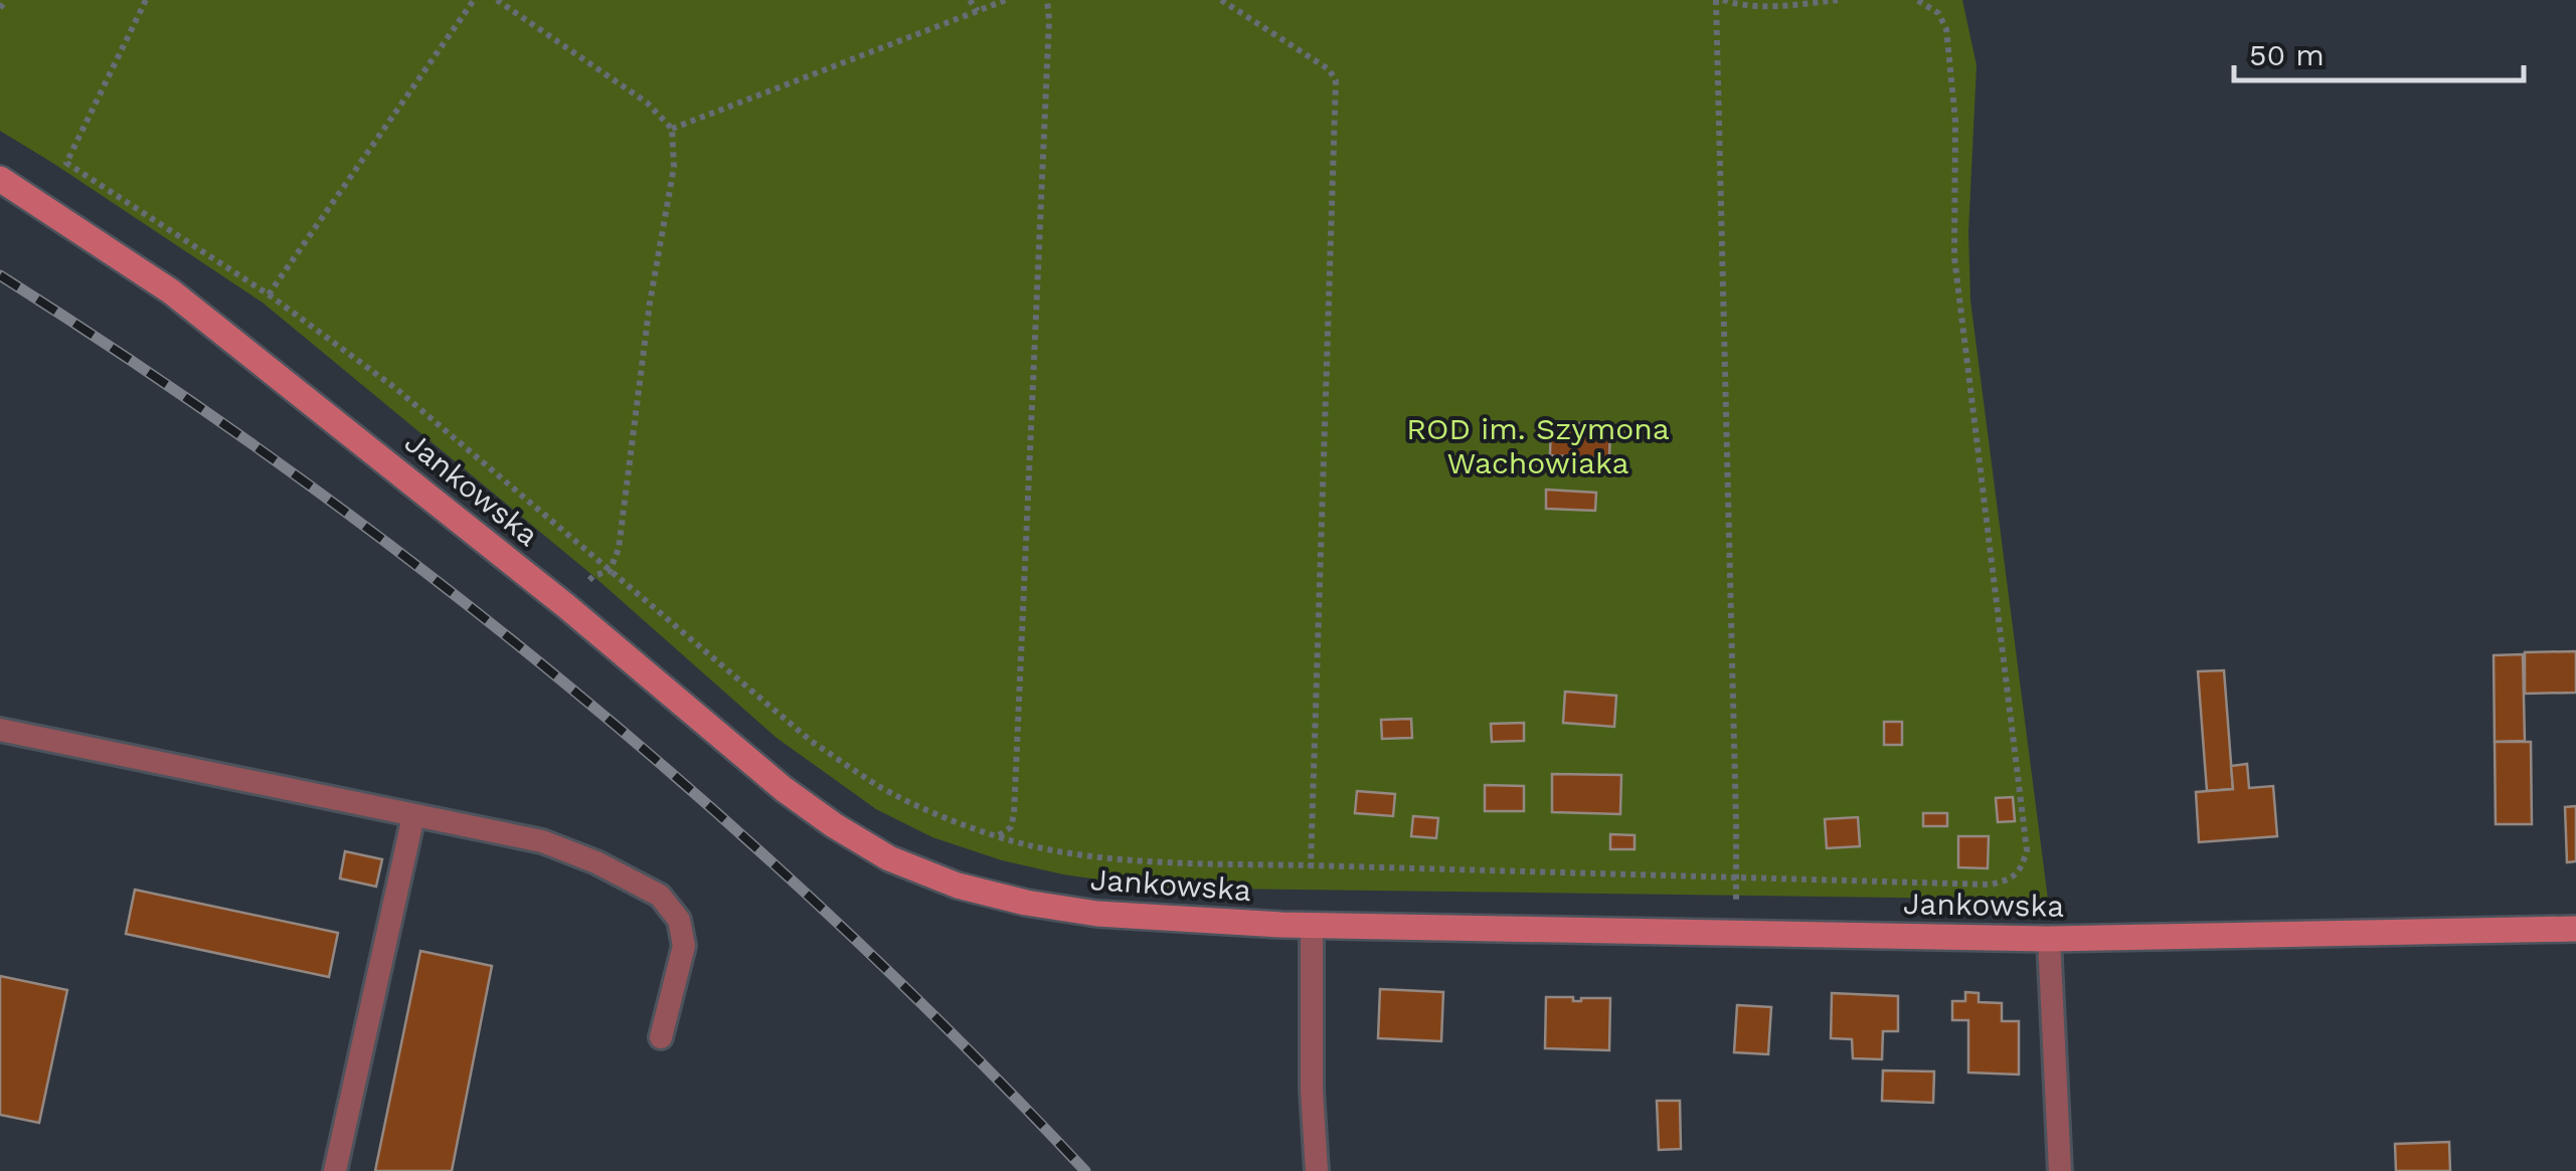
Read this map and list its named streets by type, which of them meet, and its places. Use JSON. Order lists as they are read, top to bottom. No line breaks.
{"streets":{"street":["Jankowska"]},"parks":["ROD im. Szymona Wachowiaka"],"scale_bar":"50 m"}
